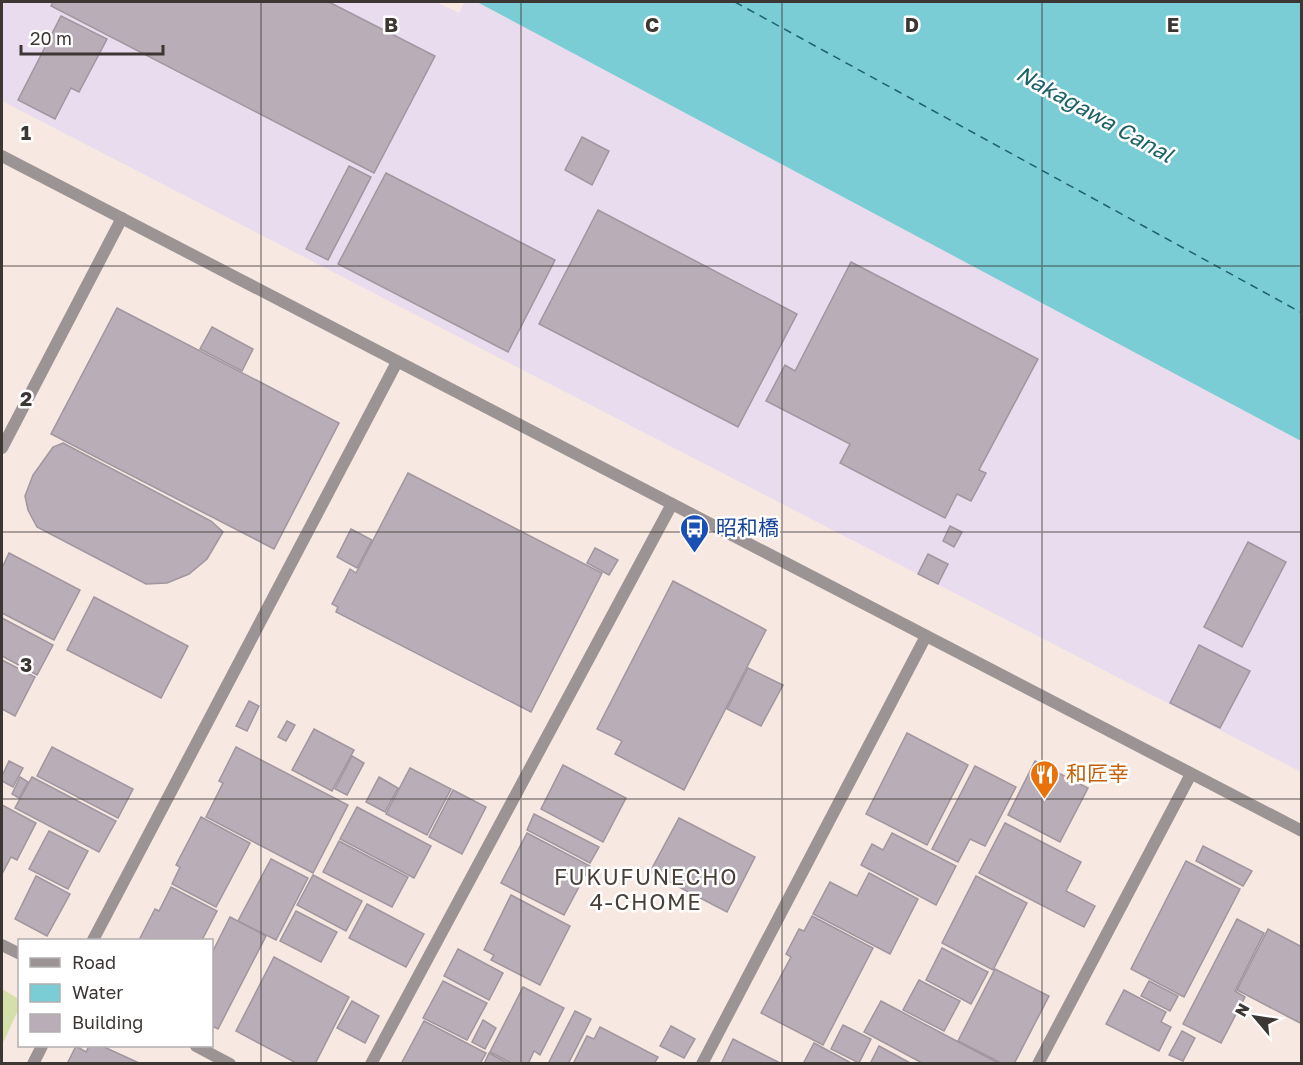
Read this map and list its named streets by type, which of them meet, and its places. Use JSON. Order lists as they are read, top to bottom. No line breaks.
{"districts":["FUKUFUNECHO 4-CHOME"],"water":["Nakagawa Canal"],"places":{"bus stop":["昭和橋"],"restaurant":["和匠幸"]},"legend":["Road","Water","Building"],"scale_bar":"20 m","north":"top left","grid":{"columns":["B","C","D","E"],"rows":["1","2","3"]}}
